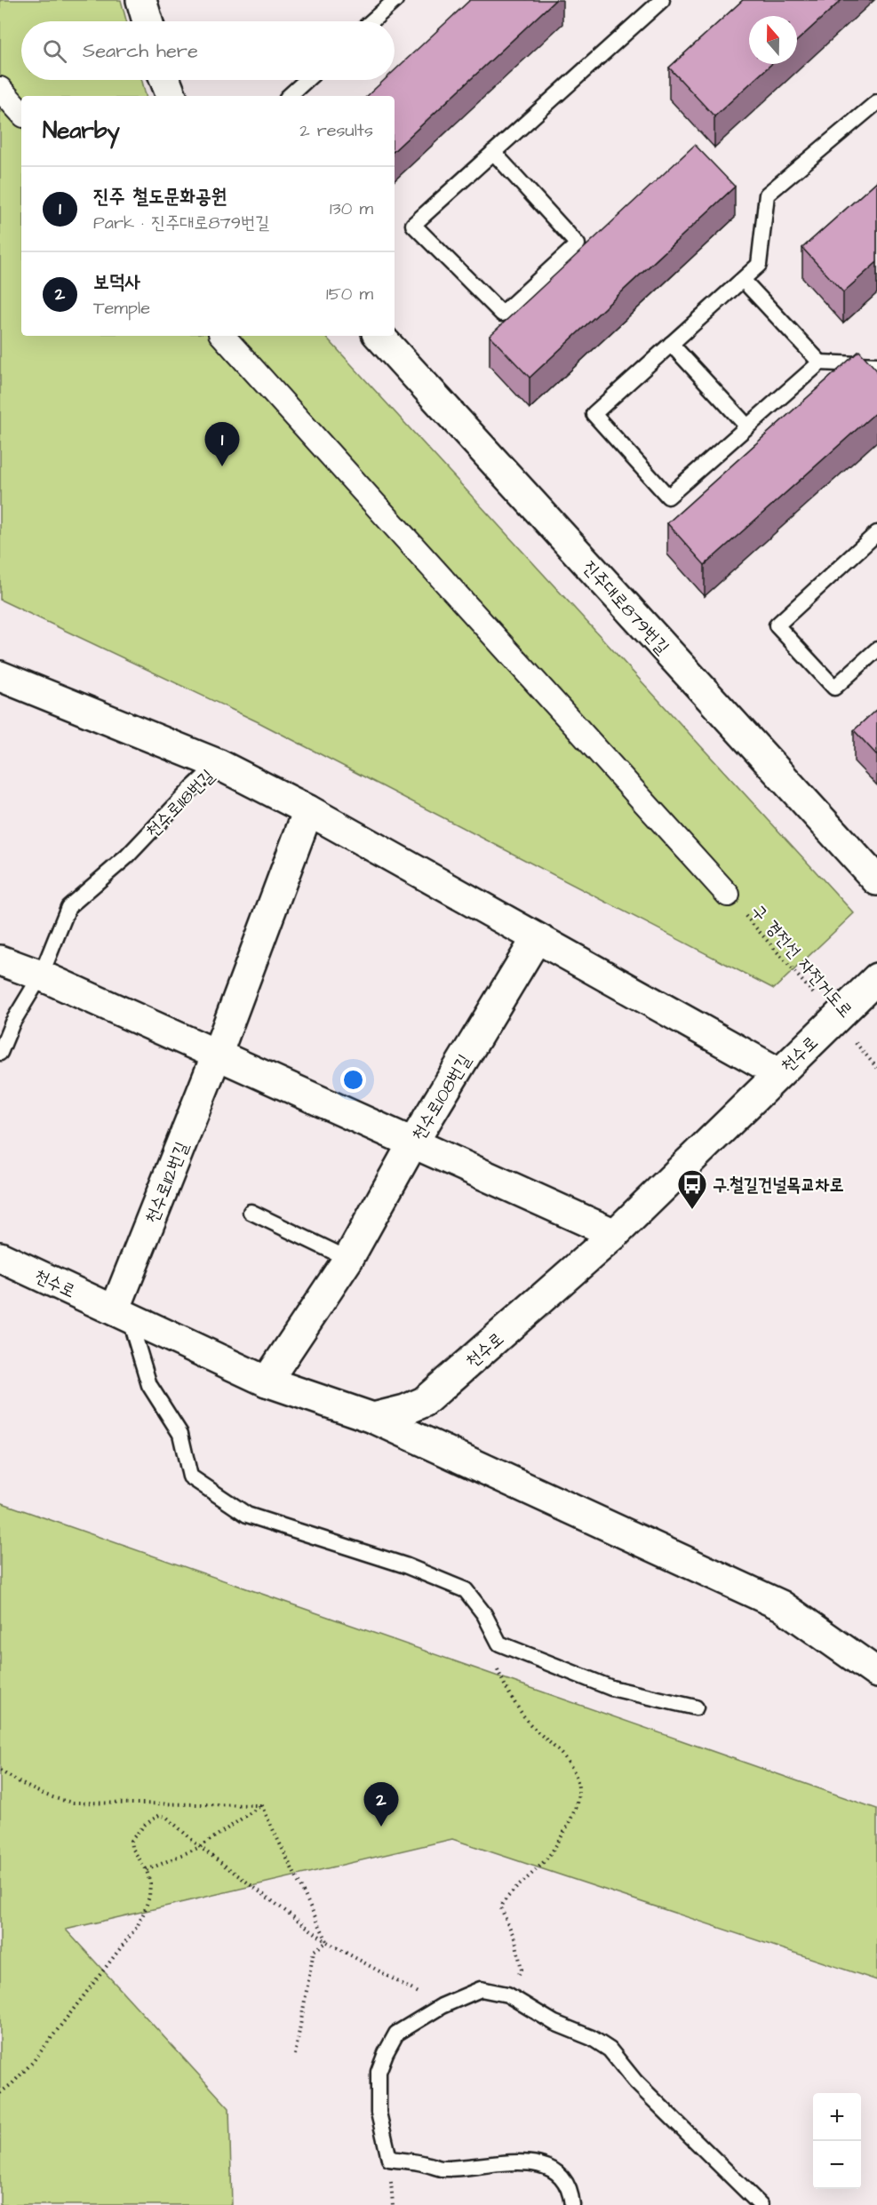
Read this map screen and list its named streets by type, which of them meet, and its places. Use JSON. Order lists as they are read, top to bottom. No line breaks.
{"streets":{"street":["진주대로879번길","천수로118번길","천수로","천수로108번길","천수로112번길"],"path":["구 경전선 자전거도로"]},"crossings":[["구 경전선 자전거도로","천수로"],["천수로","천수로108번길"],["천수로","천수로112번길"]],"places":{"bus stop":["구.철길건널목교차로"]},"north":"top","page":{"search":"Search here","heading":["Nearby","2 results"],"list":[{"mark":"1","name":"진주 철도문화공원","note":"Park · 진주대로879번길","value":"130 m"},{"mark":"2","name":"보덕사","note":"Temple","value":"150 m"}],"pins":["1","2"],"map_buttons":["+","−"]}}
